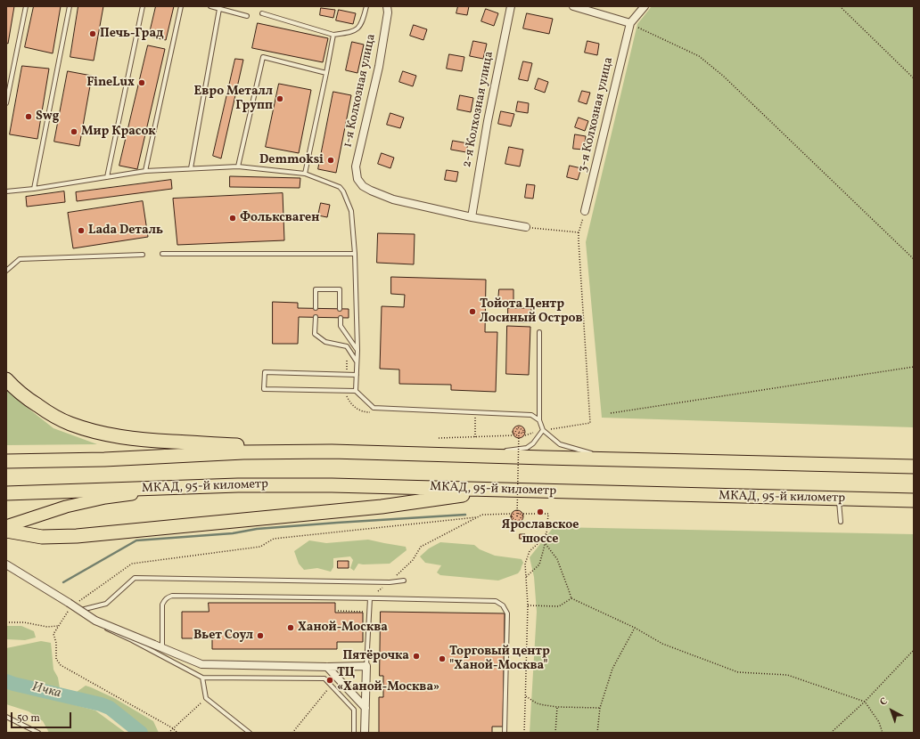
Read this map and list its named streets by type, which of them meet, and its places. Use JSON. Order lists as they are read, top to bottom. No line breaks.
{"streets":{"highway":["МКАД, 95-й километр"],"street":["1-я Колхозная улица","2-я Колхозная улица","3-я Колхозная улица"]},"crossings":[["1-я Колхозная улица","2-я Колхозная улица"]],"water":["Ичка"],"places":["Печь-Град","FineLux","Евро Металл Групп","Swg","Мир Красок","Demmoksi","Фольксваген","Lada Dеталь","Тойота Центр Лосиный Остров","Ярославское шоссе","Ханой-Москва","Вьет Соул","Пятёрочка","Торговый центр \"Ханой-Москва\"","ТЦ «Ханой-Москва»"],"scale_bar":"50 m","north":"top left"}
